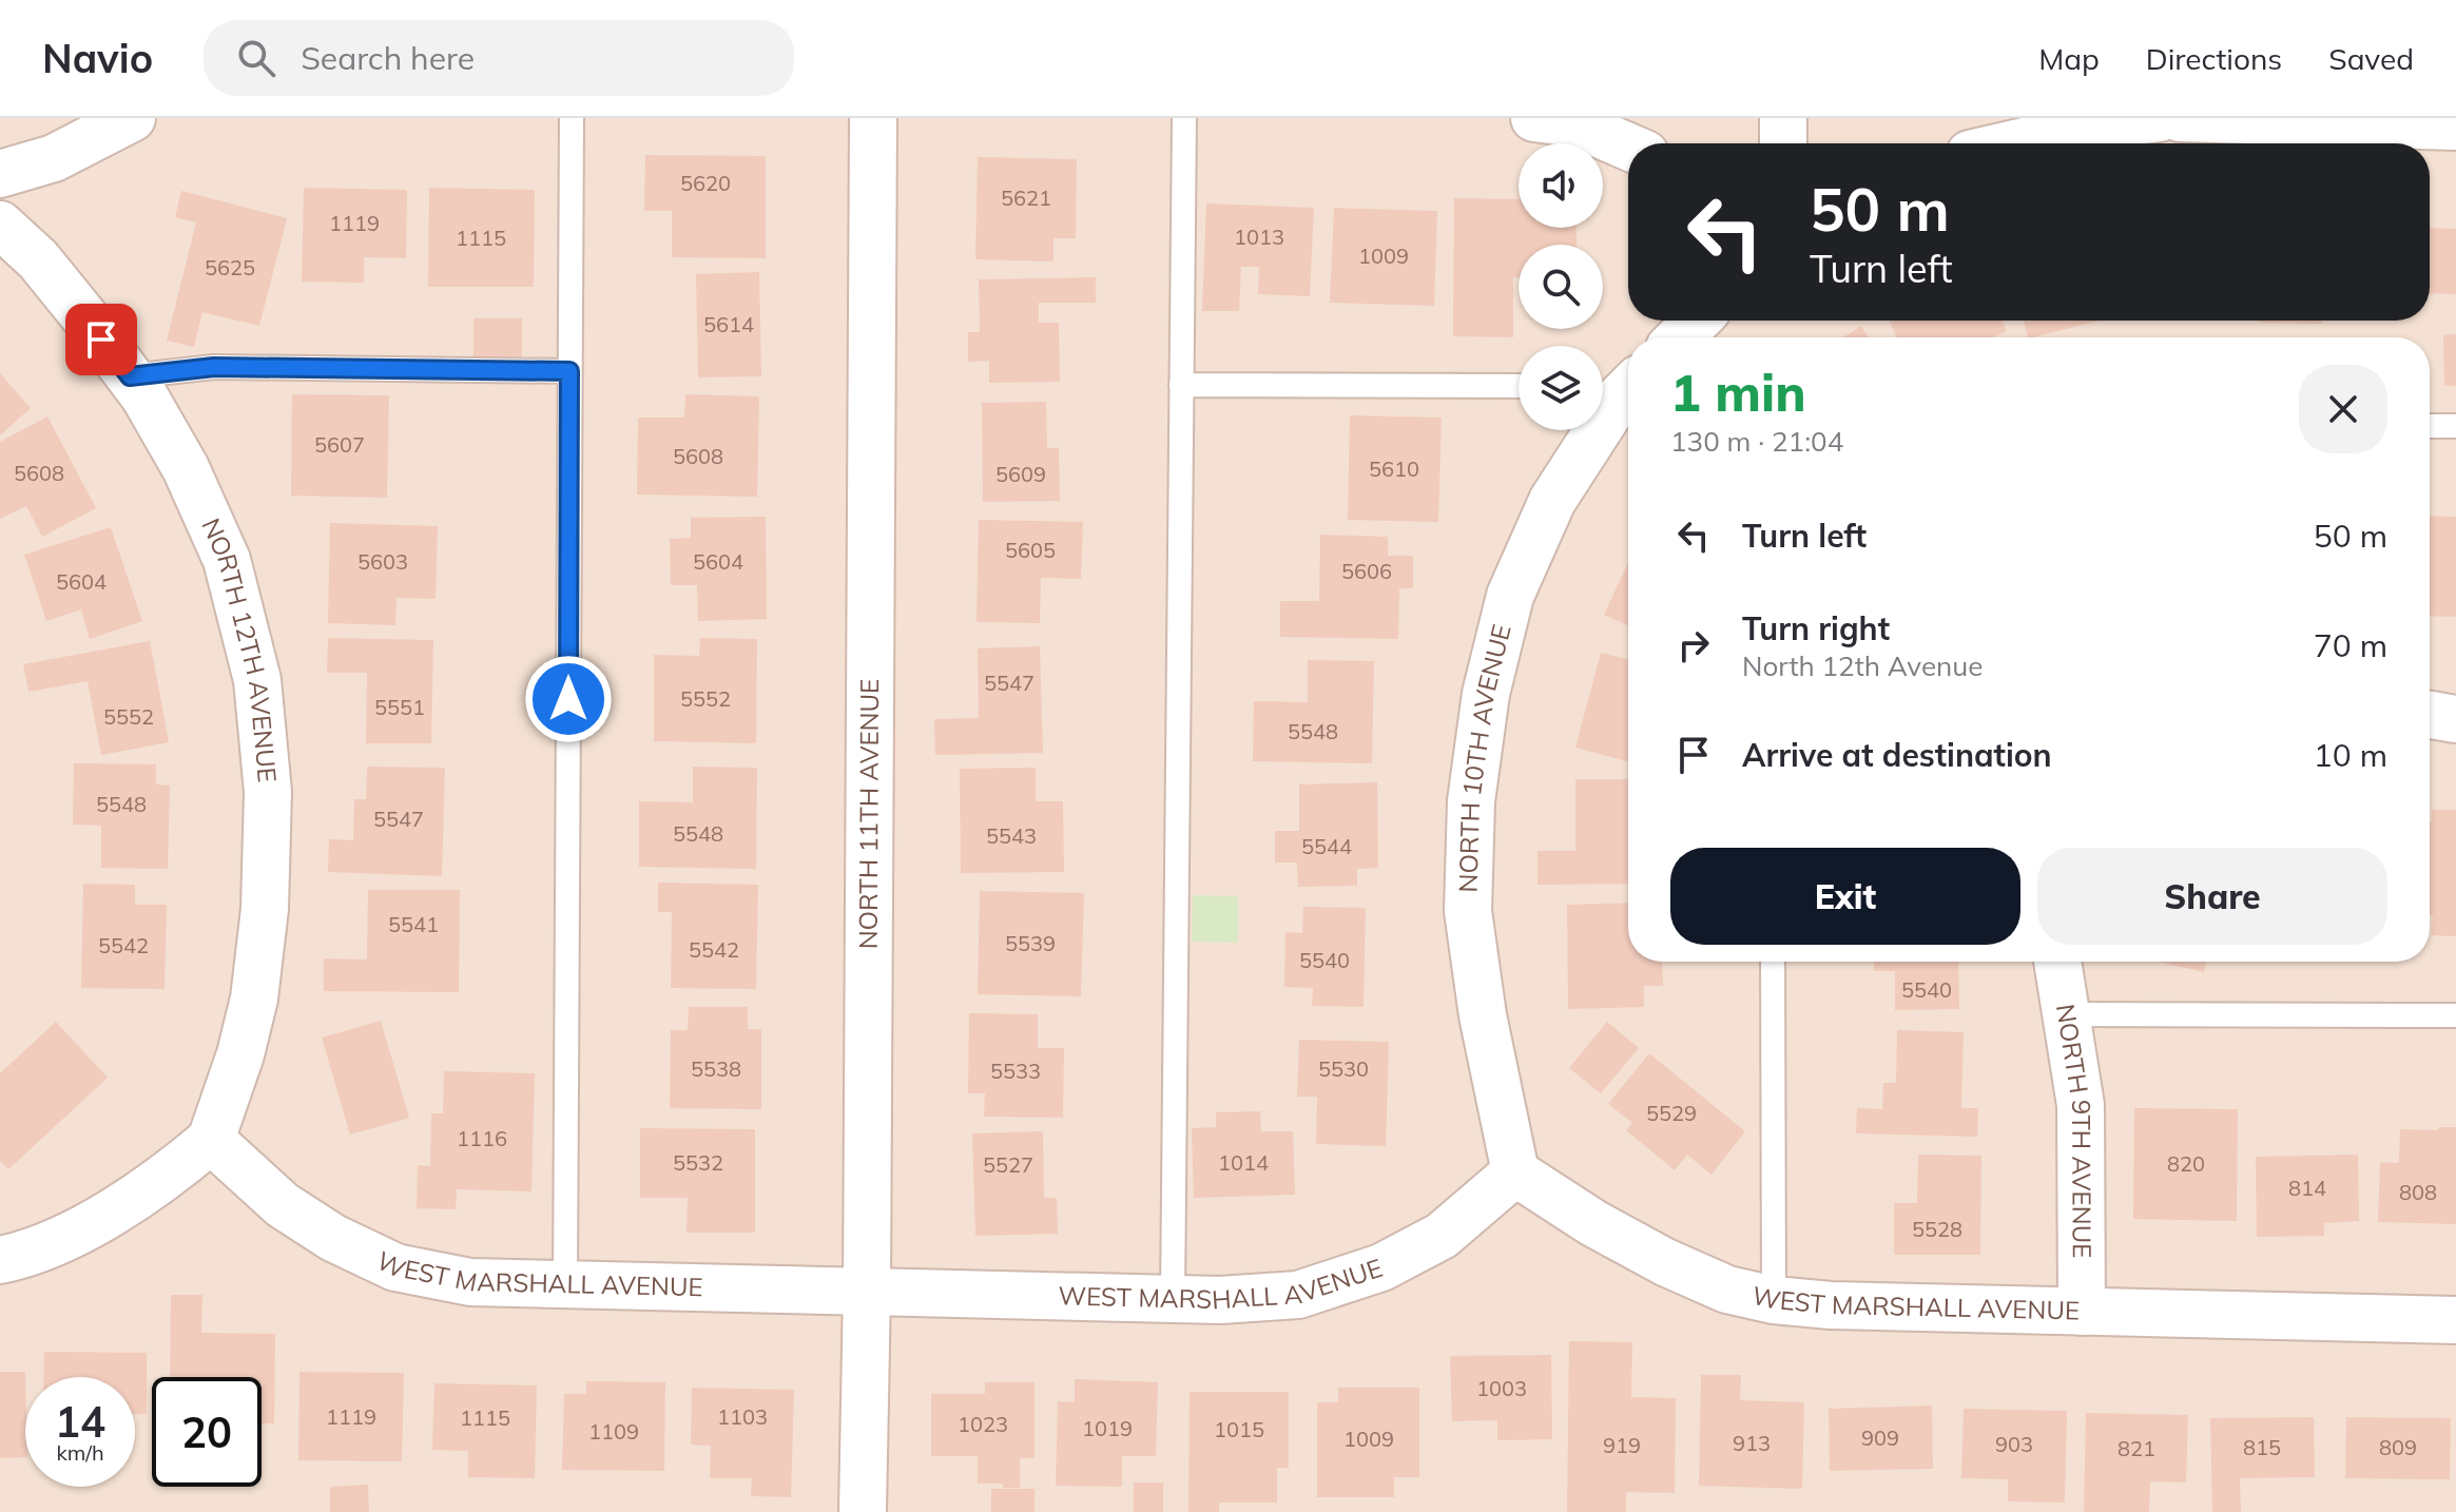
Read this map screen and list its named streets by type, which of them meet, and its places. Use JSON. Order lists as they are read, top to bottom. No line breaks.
{"streets":{"street":["NORTH 12TH AVENUE","NORTH 10TH AVENUE","NORTH 11TH AVENUE","NORTH 9TH AVENUE","WEST MARSHALL AVENUE"]},"crossings":[["NORTH 12TH AVENUE","WEST MARSHALL AVENUE"],["NORTH 10TH AVENUE","WEST MARSHALL AVENUE"],["NORTH 11TH AVENUE","WEST MARSHALL AVENUE"],["NORTH 9TH AVENUE","WEST MARSHALL AVENUE"]],"house_numbers":["5620","5621","1119","1013","1115","1009","5625","5614","5607","5608","5610","5608","5609","5605","5603","5604","5606","5604","5547","5552","5551","5552","5548","5548","5547","5548","5543","5544","5541","5539","5542","5542","5540","5540","5538","5530","5533","5529","1116","5532","1014","820","5527","814","808","5528","1003","1119","1103","1115","1023","1019","1015","1109","909","1009","913","903","919","815","809","821"],"page":{"header":"Navio","search":"Search here","nav":["Map","Directions","Saved"],"turn":["50 m","Turn left"],"heading":["1 min","130 m · 21:04"],"list":[{"name":"Turn left","value":"50 m"},{"name":"Turn right","note":"North 12th Avenue","value":"70 m"},{"name":"Arrive at destination","value":"10 m"}],"buttons":["Exit","Share"],"speed":"14 km/h","limit":"20"}}
